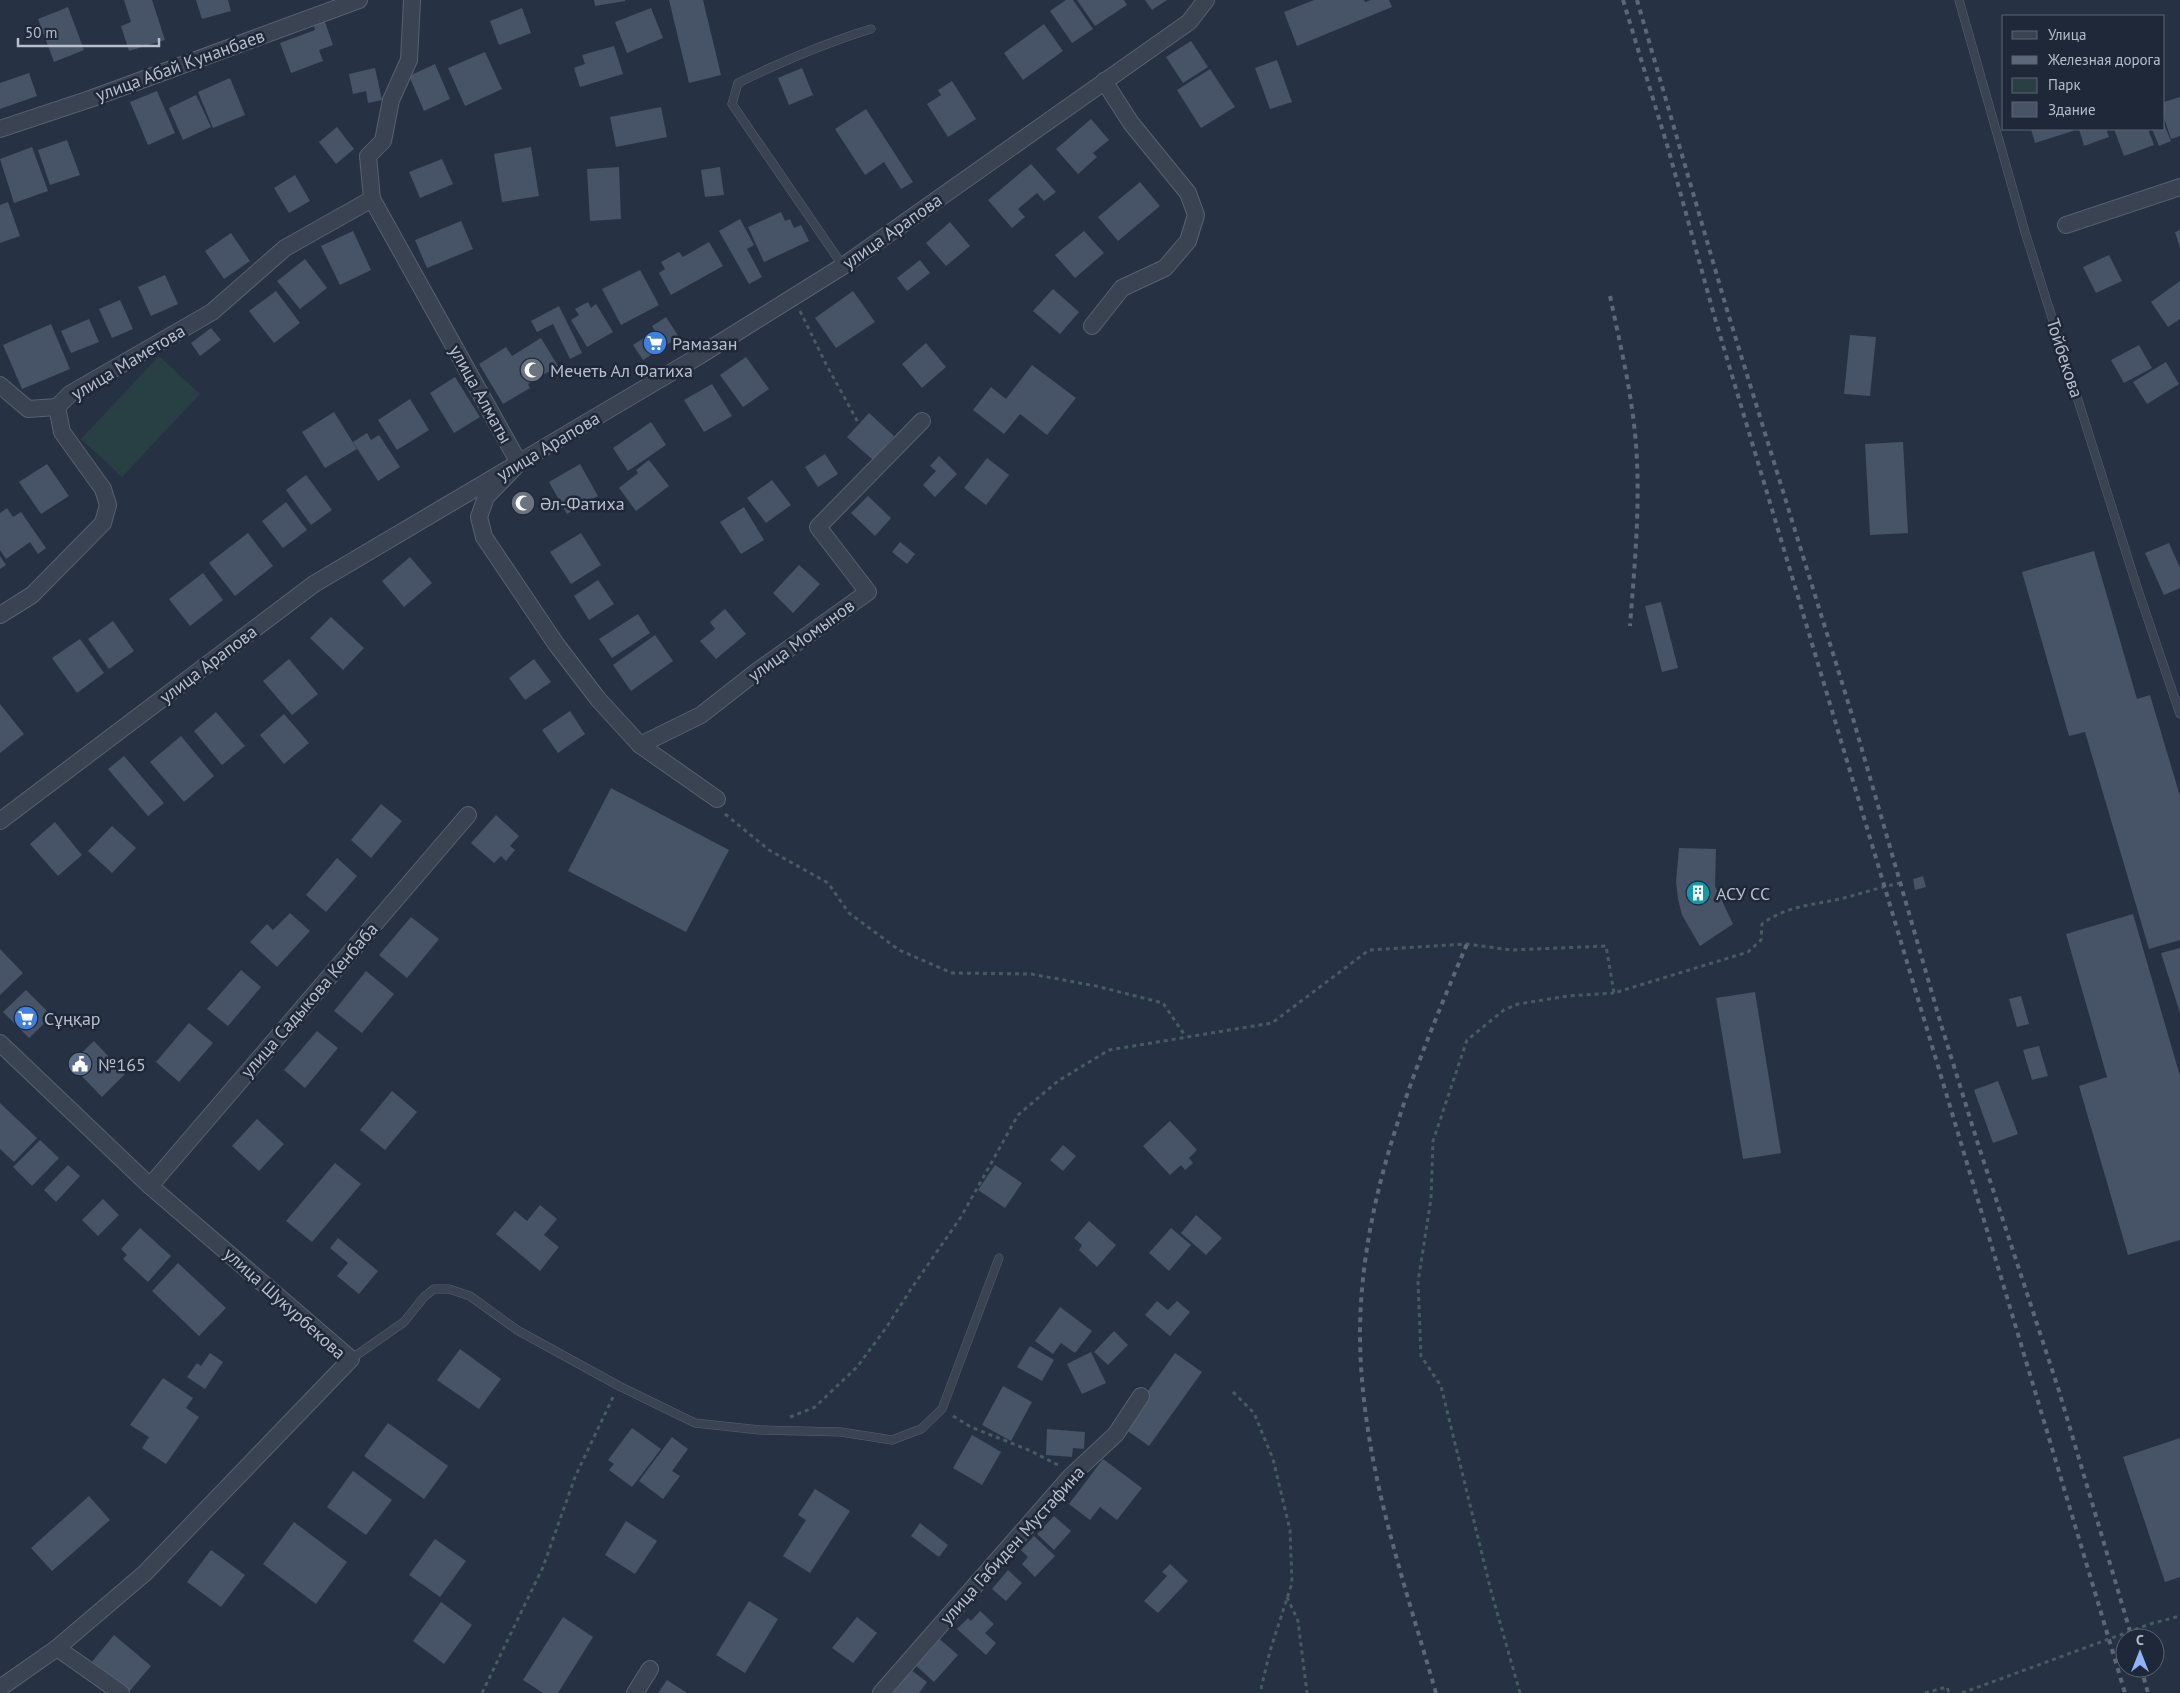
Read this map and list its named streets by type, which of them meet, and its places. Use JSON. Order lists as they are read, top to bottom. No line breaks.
{"streets":{"street":["улица Абай Кунанбаев","улица Арапова","улица Маметова","улица Алматы","улица Момынов","улица Садыкова Кенбаба","улица Шукурбекова","улица Габиден Мустафина"],"lane":["Тойбекова"]},"crossings":[["улица Арапова","улица Алматы"],["улица Маметова","улица Алматы"],["улица Алматы","улица Момынов"],["улица Садыкова Кенбаба","улица Шукурбекова"]],"places":{"supermarket":["Рамазан","Сұңқар"],"mosque":["Мечеть Ал Фатиха","Әл-Фатиха"],"building":["АСУ СС"],"public building":["№165"]},"legend":["Улица","Железная дорога","Парк","Здание"],"scale_bar":"50 m","north":"top"}
